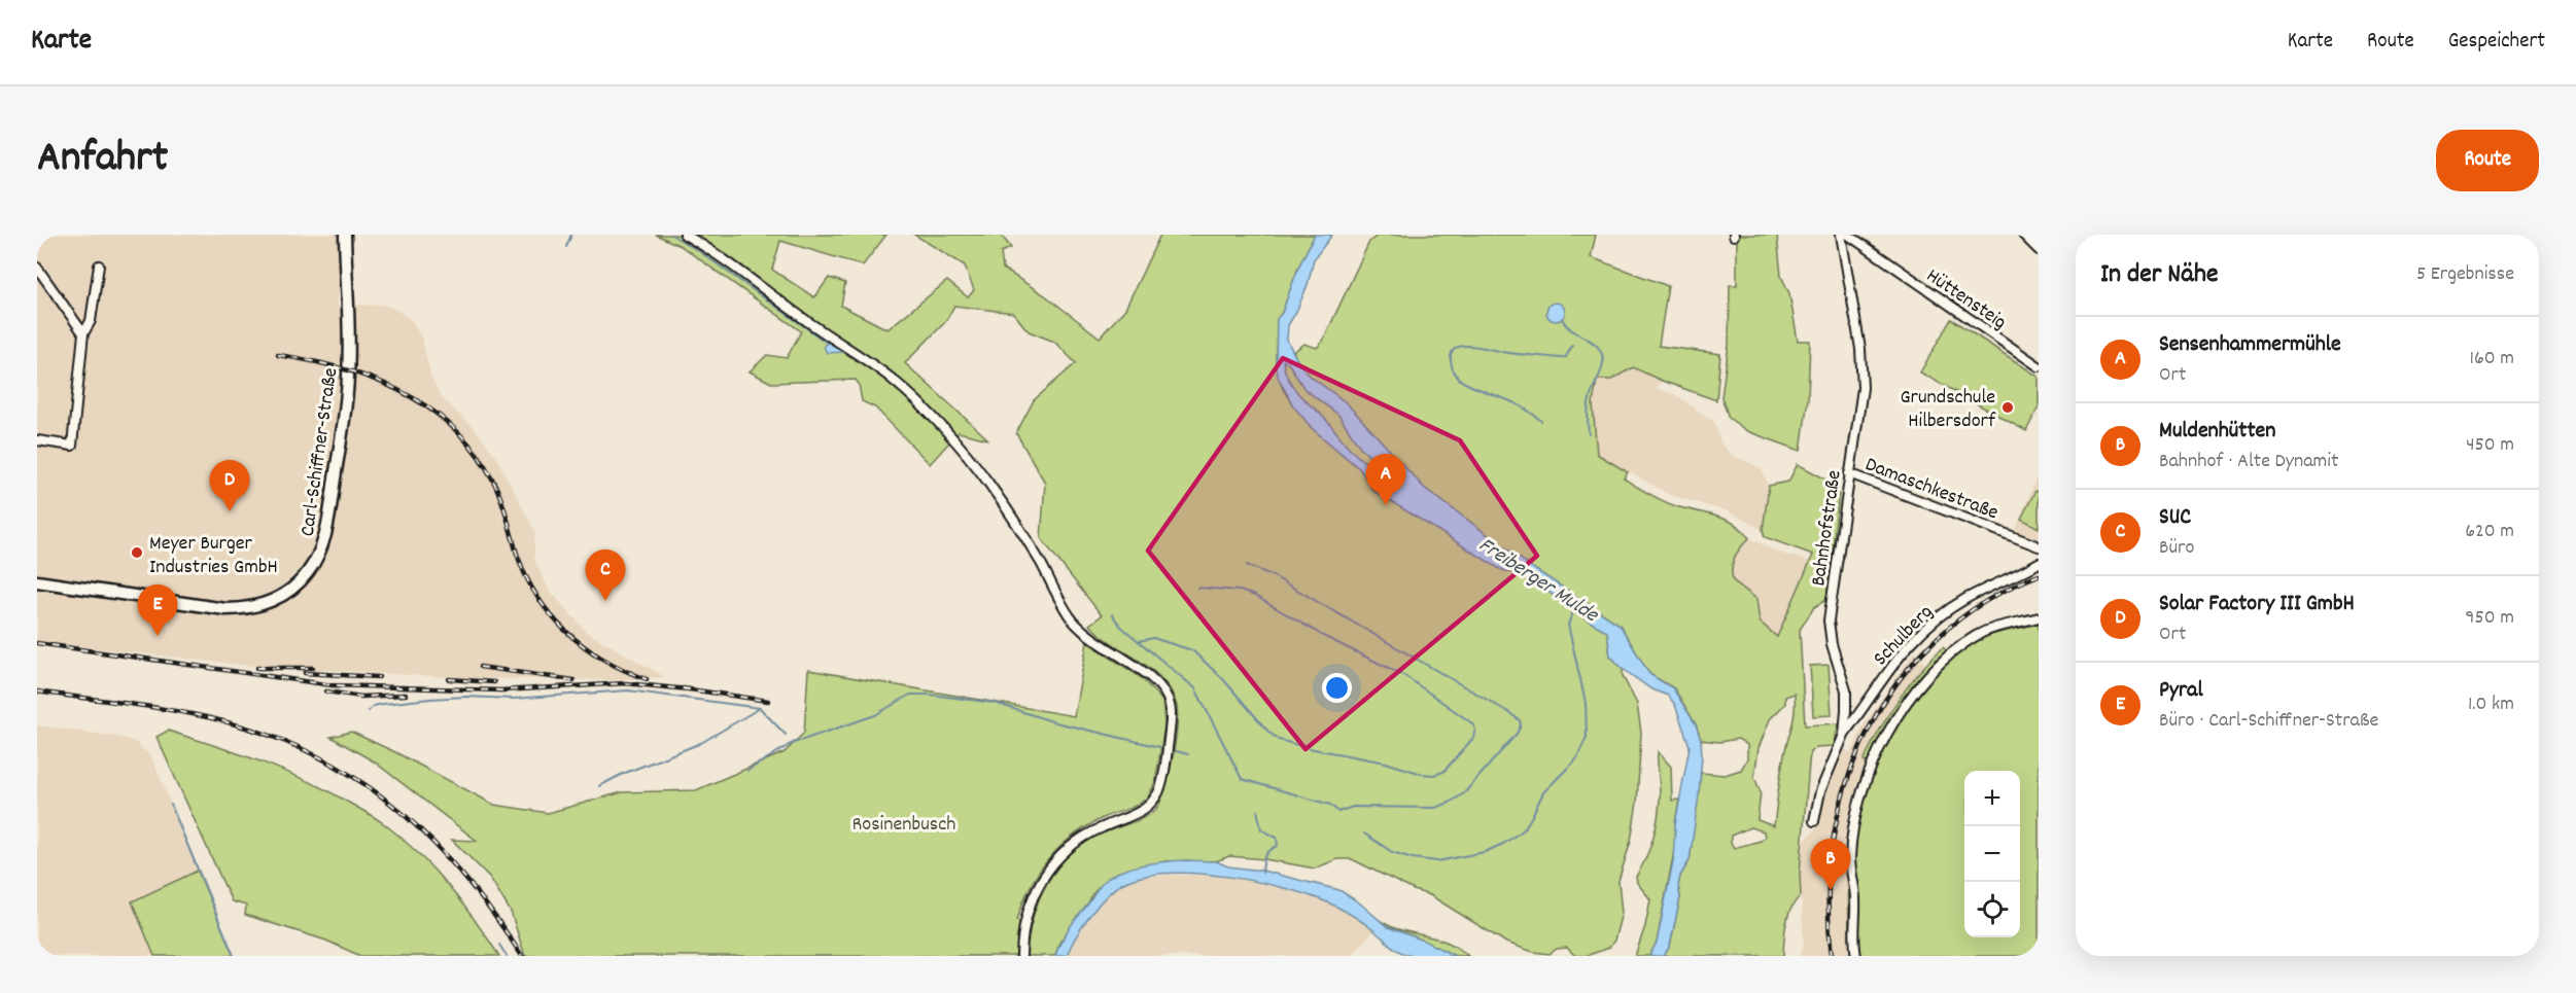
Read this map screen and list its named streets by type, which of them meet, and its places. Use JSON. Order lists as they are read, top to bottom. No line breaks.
{"streets":{"main road":["Carl-Schiffner-Straße"],"street":["Hüttensteig","Damaschkestraße","Bahnhofstraße","Schulberg"]},"crossings":[["Damaschkestraße","Bahnhofstraße"],["Bahnhofstraße","Schulberg"]],"water":["Freiberger Mulde"],"parks":["Rosinenbusch"],"places":["Grundschule Hilbersdorf","Meyer Burger Industries GmbH"],"page":{"header":"Karte","nav":["Karte","Route","Gespeichert"],"title":"Anfahrt","buttons":"Route","heading":["In der Nähe","5 Ergebnisse"],"list":[{"mark":"A","name":"Sensenhammermühle","note":"Ort","value":"160 m"},{"mark":"B","name":"Muldenhütten","note":"Bahnhof · Alte Dynamit","value":"450 m"},{"mark":"C","name":"SUC","note":"Büro","value":"620 m"},{"mark":"D","name":"Solar Factory III GmbH","note":"Ort","value":"950 m"},{"mark":"E","name":"Pyral","note":"Büro · Carl-Schiffner-Straße","value":"1.0 km"}],"pins":["A","D","C","E","B"],"map_buttons":["+","−"]}}
